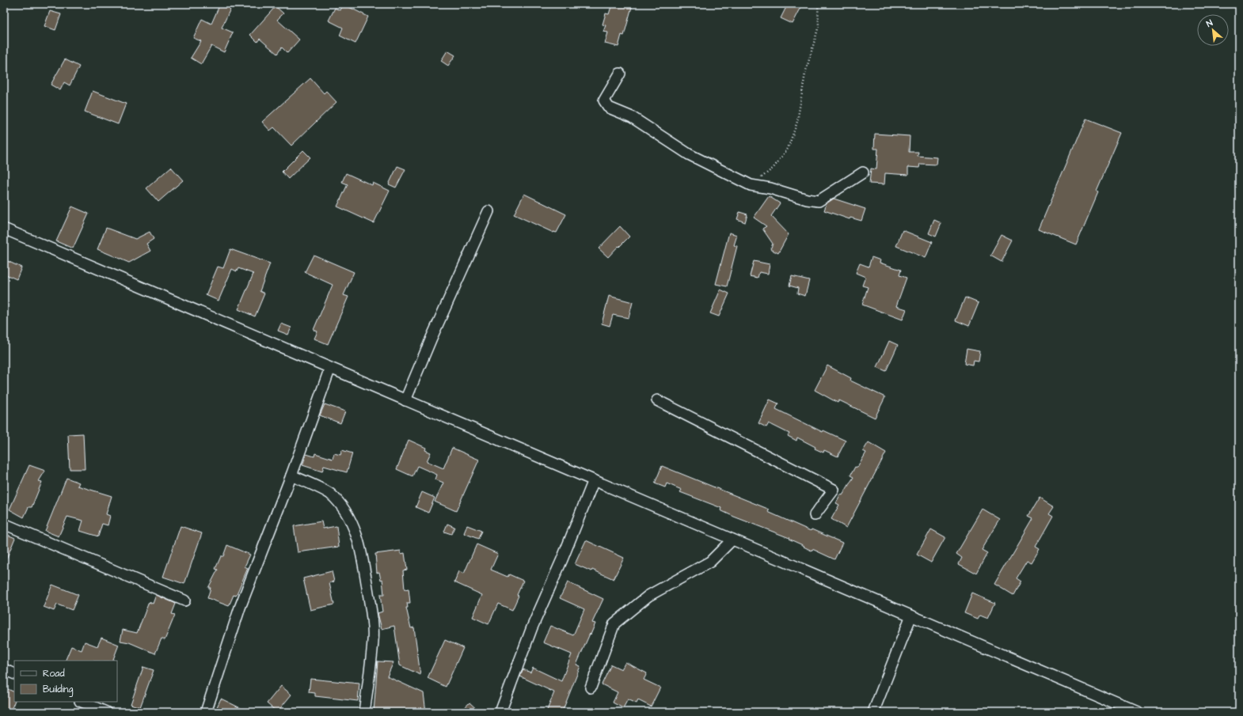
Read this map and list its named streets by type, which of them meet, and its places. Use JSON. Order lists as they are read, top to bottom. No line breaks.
{"legend":["Road","Building"],"north":"top left"}
